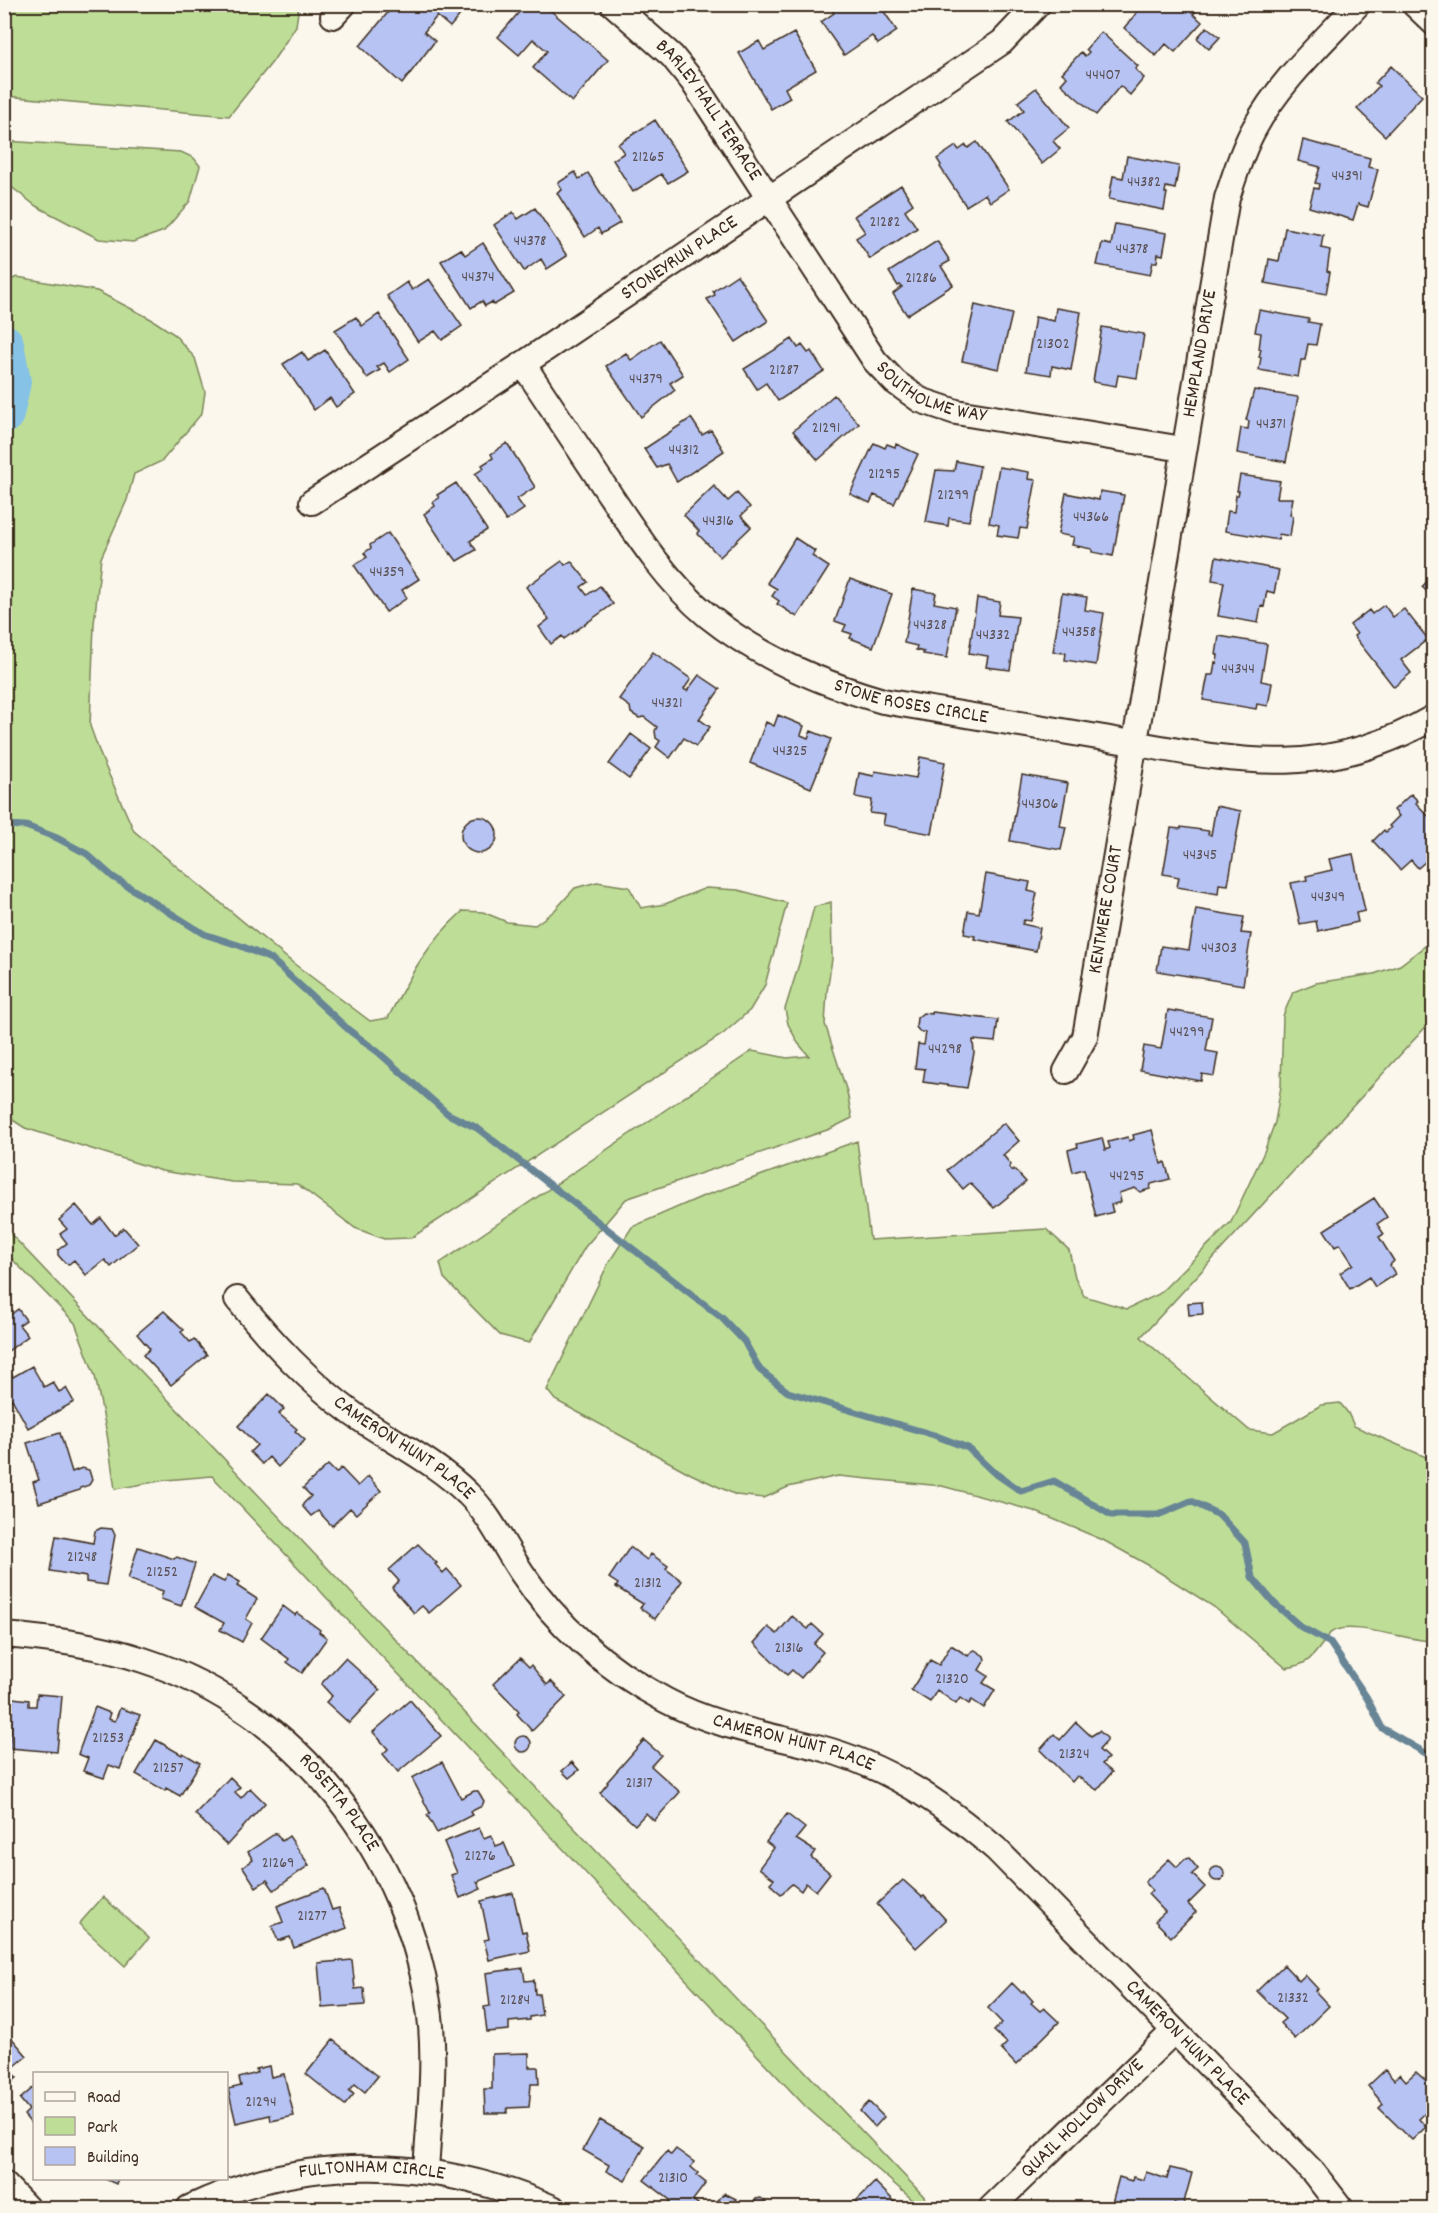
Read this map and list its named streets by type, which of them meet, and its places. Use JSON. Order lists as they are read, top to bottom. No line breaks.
{"streets":{"street":["BARLEY HALL TERRACE","STONEYRUN PLACE","HEMPLAND DRIVE","SOUTHOLME WAY","STONE ROSES CIRCLE","KENTMERE COURT","CAMERON HUNT PLACE","ROSETTA PLACE","QUAIL HOLLOW DRIVE","FULTONHAM CIRCLE"]},"crossings":[["BARLEY HALL TERRACE","STONEYRUN PLACE"],["BARLEY HALL TERRACE","SOUTHOLME WAY"],["STONEYRUN PLACE","SOUTHOLME WAY"],["STONEYRUN PLACE","STONE ROSES CIRCLE"],["HEMPLAND DRIVE","SOUTHOLME WAY"],["HEMPLAND DRIVE","STONE ROSES CIRCLE"],["HEMPLAND DRIVE","KENTMERE COURT"],["STONE ROSES CIRCLE","KENTMERE COURT"],["CAMERON HUNT PLACE","QUAIL HOLLOW DRIVE"],["ROSETTA PLACE","FULTONHAM CIRCLE"]],"house_numbers":["44407","21265","44391","44382","21282","44378","44378","44374","21286","21302","21287","44379","44371","21291","44312","21295","21299","44366","44316","44359","44328","44358","44332","44344","44321","44325","44306","44345","44349","44303","44299","44298","44295","21248","21252","21312","21316","21320","21253","21324","21257","21317","21276","21269","21277","21332","21284","21294","21310"],"legend":["Road","Park","Building"]}
